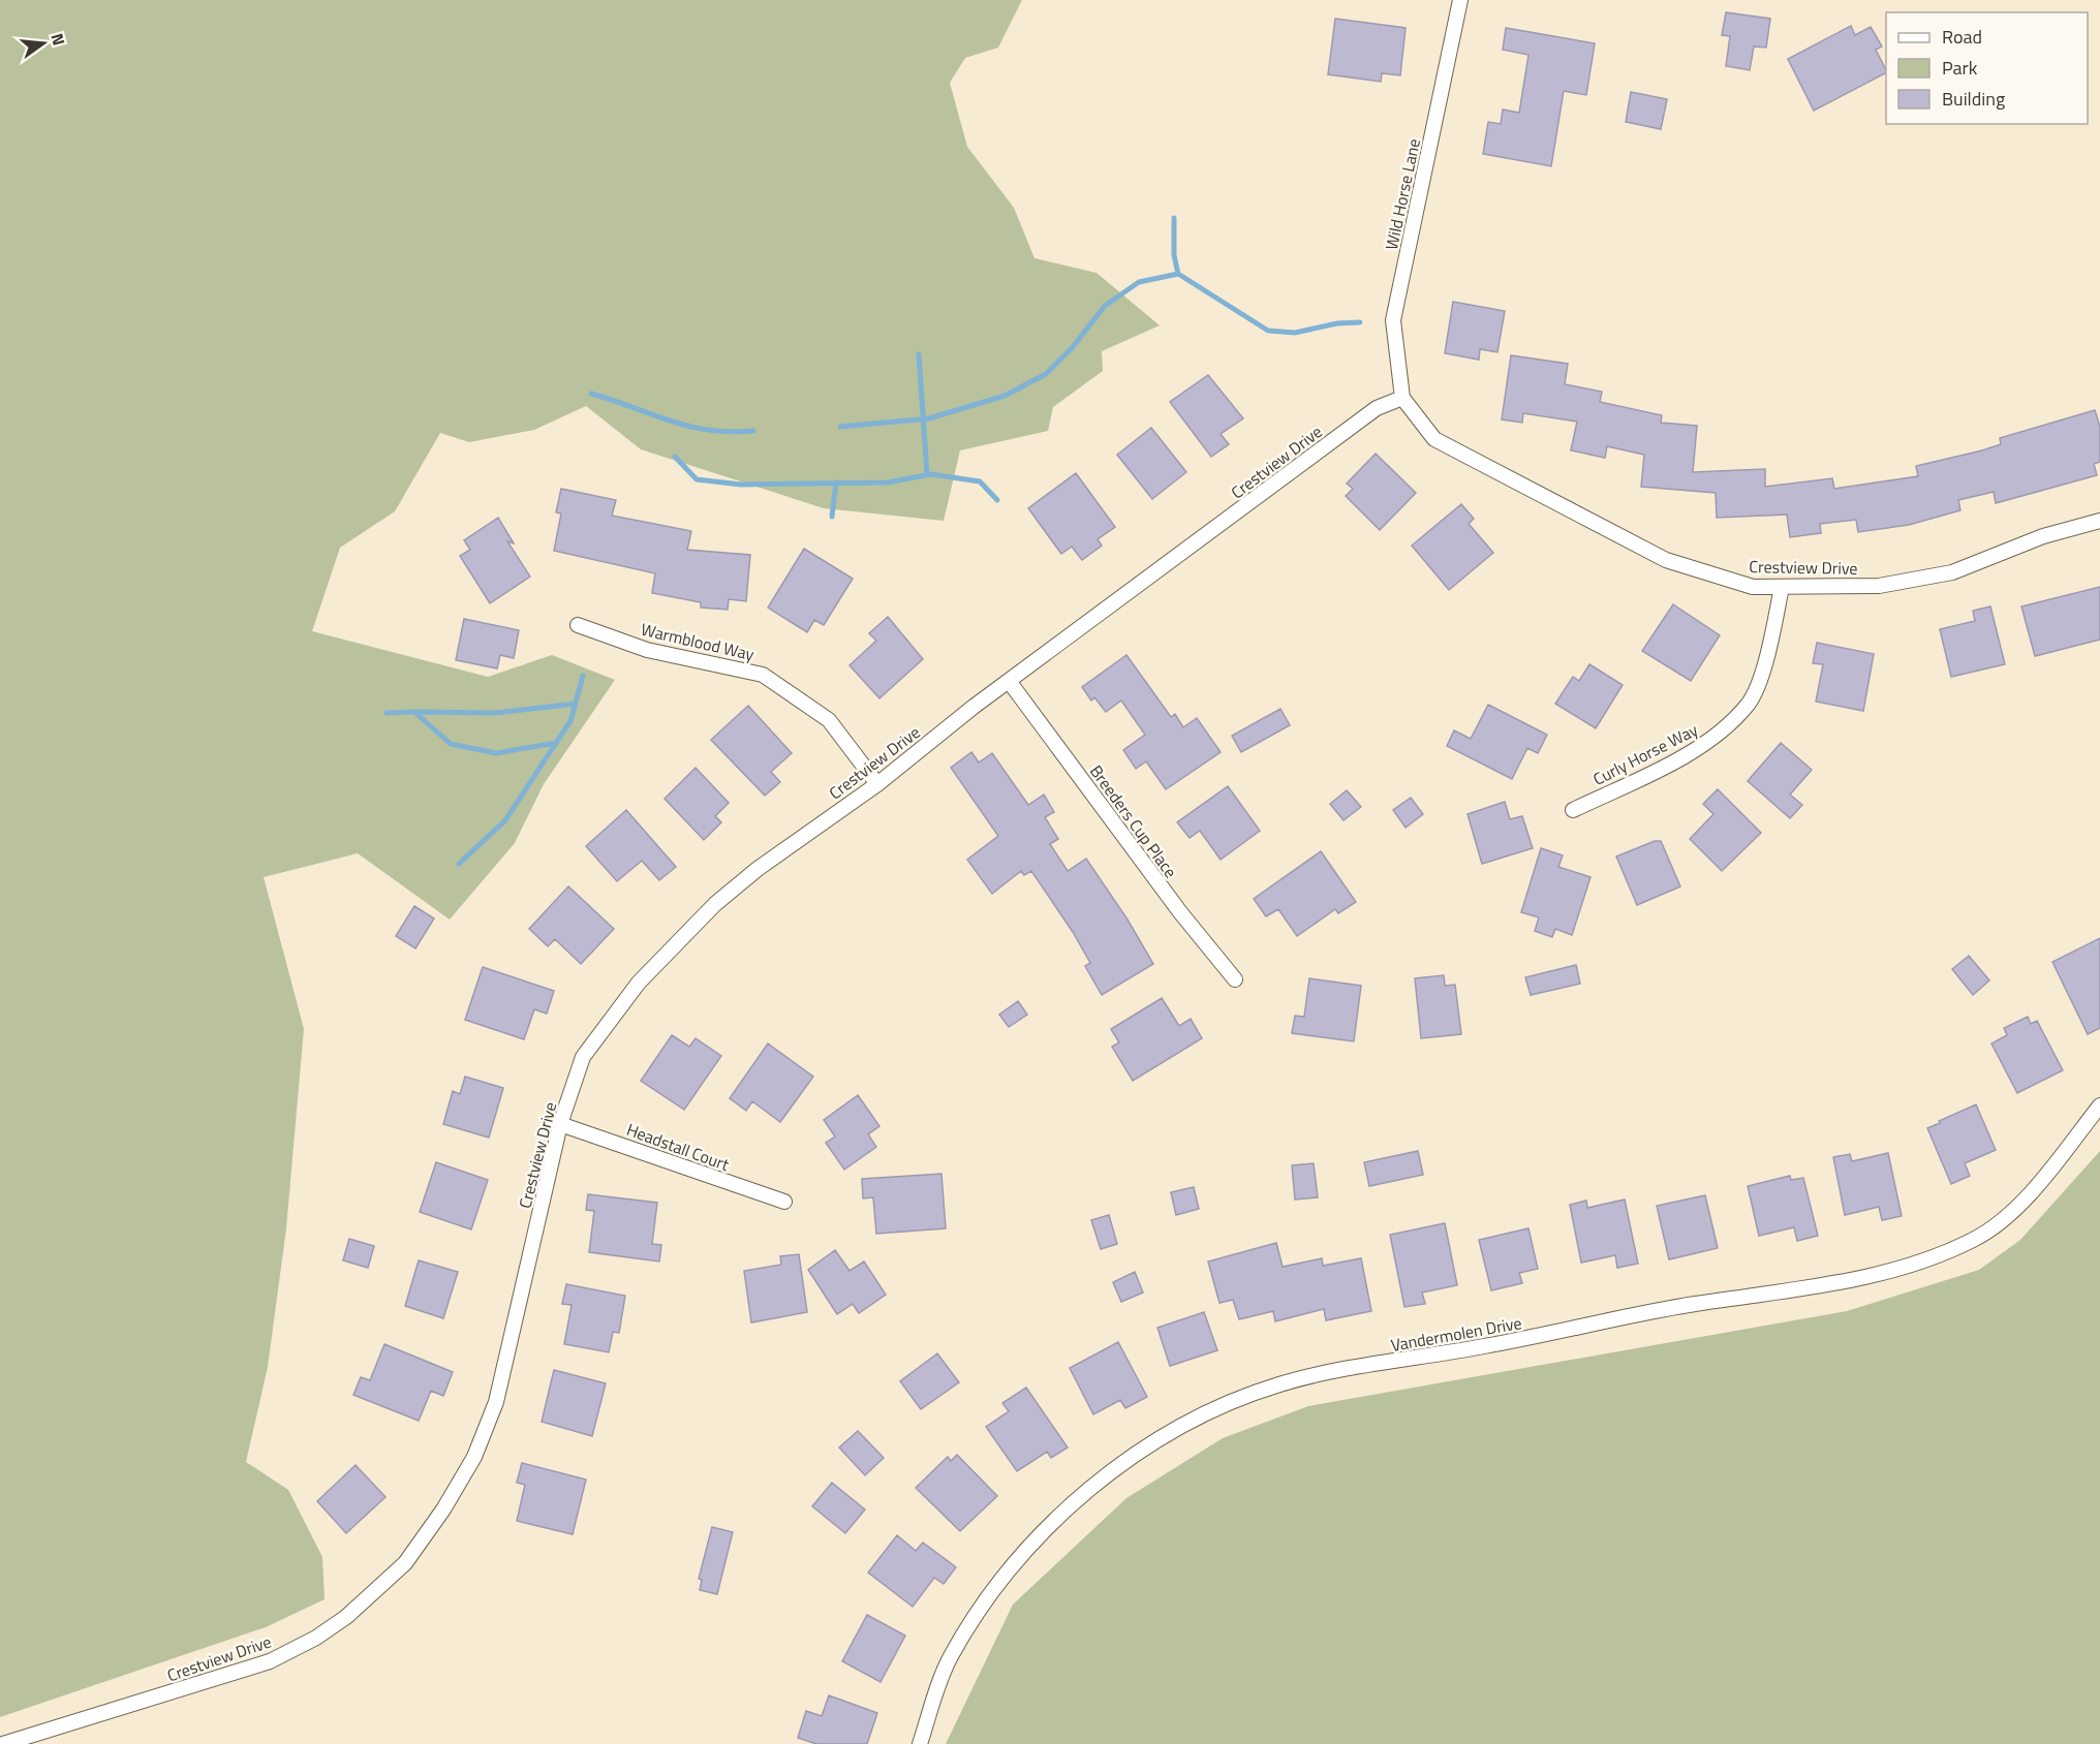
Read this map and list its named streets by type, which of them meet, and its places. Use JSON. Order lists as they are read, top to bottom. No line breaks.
{"streets":{"street":["Wild Horse Lane","Crestview Drive","Warmblood Way","Curly Horse Way","Breeders Cup Place","Headstall Court","Vandermolen Drive"]},"crossings":[["Wild Horse Lane","Crestview Drive"],["Crestview Drive","Warmblood Way"],["Crestview Drive","Curly Horse Way"],["Crestview Drive","Breeders Cup Place"],["Crestview Drive","Headstall Court"]],"legend":["Road","Park","Building"],"north":"right"}
